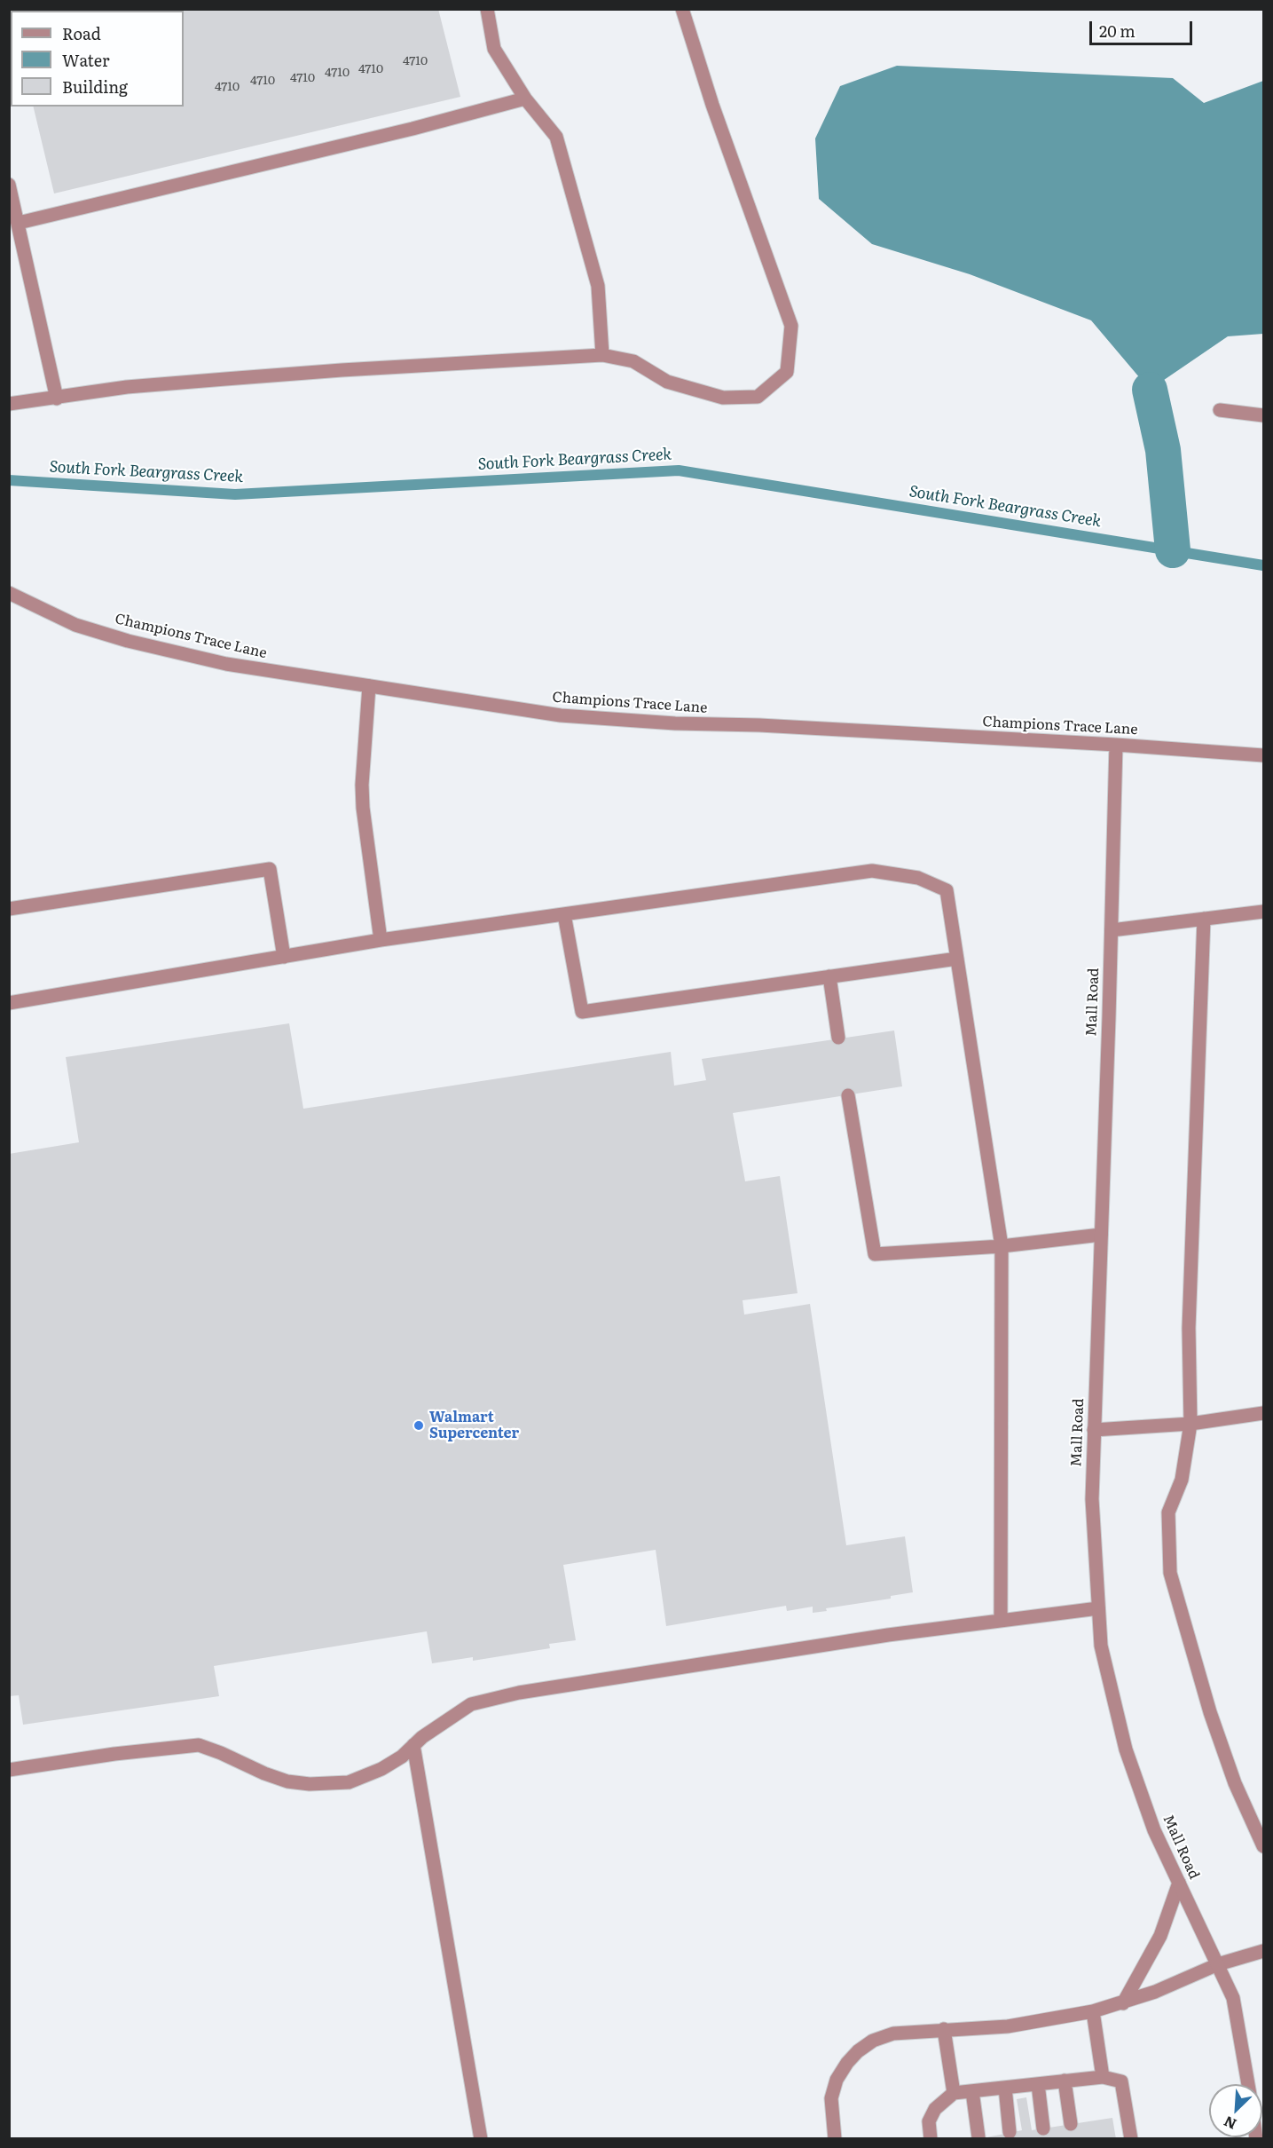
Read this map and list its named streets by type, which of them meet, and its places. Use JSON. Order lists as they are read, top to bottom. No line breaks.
{"streets":{"street":["Champions Trace Lane","Mall Road"]},"crossings":[["Champions Trace Lane","Mall Road"]],"water":["South Fork Beargrass Creek"],"places":["Walmart Supercenter"],"house_numbers":["4710","4710","4710","4710","4710","4710"],"legend":["Road","Water","Building"],"scale_bar":"20 m","north":"bottom left"}
